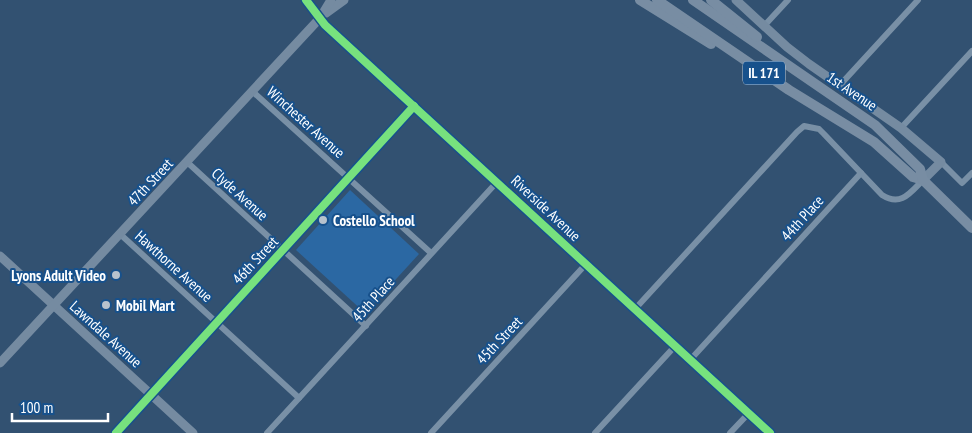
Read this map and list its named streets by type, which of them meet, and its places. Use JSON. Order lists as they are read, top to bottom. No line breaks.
{"streets":{"main road":["IL 171","1st Avenue"],"street":["Winchester Avenue","47th Street","Clyde Avenue","Riverside Avenue","44th Place","46th Street","Hawthorne Avenue","45th Place","Lawndale Avenue","45th Street"]},"crossings":[["Winchester Avenue","47th Street"],["Winchester Avenue","46th Street"],["Winchester Avenue","45th Place"],["47th Street","Clyde Avenue"],["47th Street","Riverside Avenue"],["47th Street","Hawthorne Avenue"],["47th Street","Lawndale Avenue"],["Clyde Avenue","46th Street"],["Clyde Avenue","45th Place"],["Riverside Avenue","44th Place"],["Riverside Avenue","46th Street"],["Riverside Avenue","45th Place"],["Riverside Avenue","45th Street"],["46th Street","Hawthorne Avenue"],["46th Street","Lawndale Avenue"],["Hawthorne Avenue","45th Place"]],"places":["Costello School","Lyons Adult Video","Mobil Mart"],"scale_bar":"100 m"}
